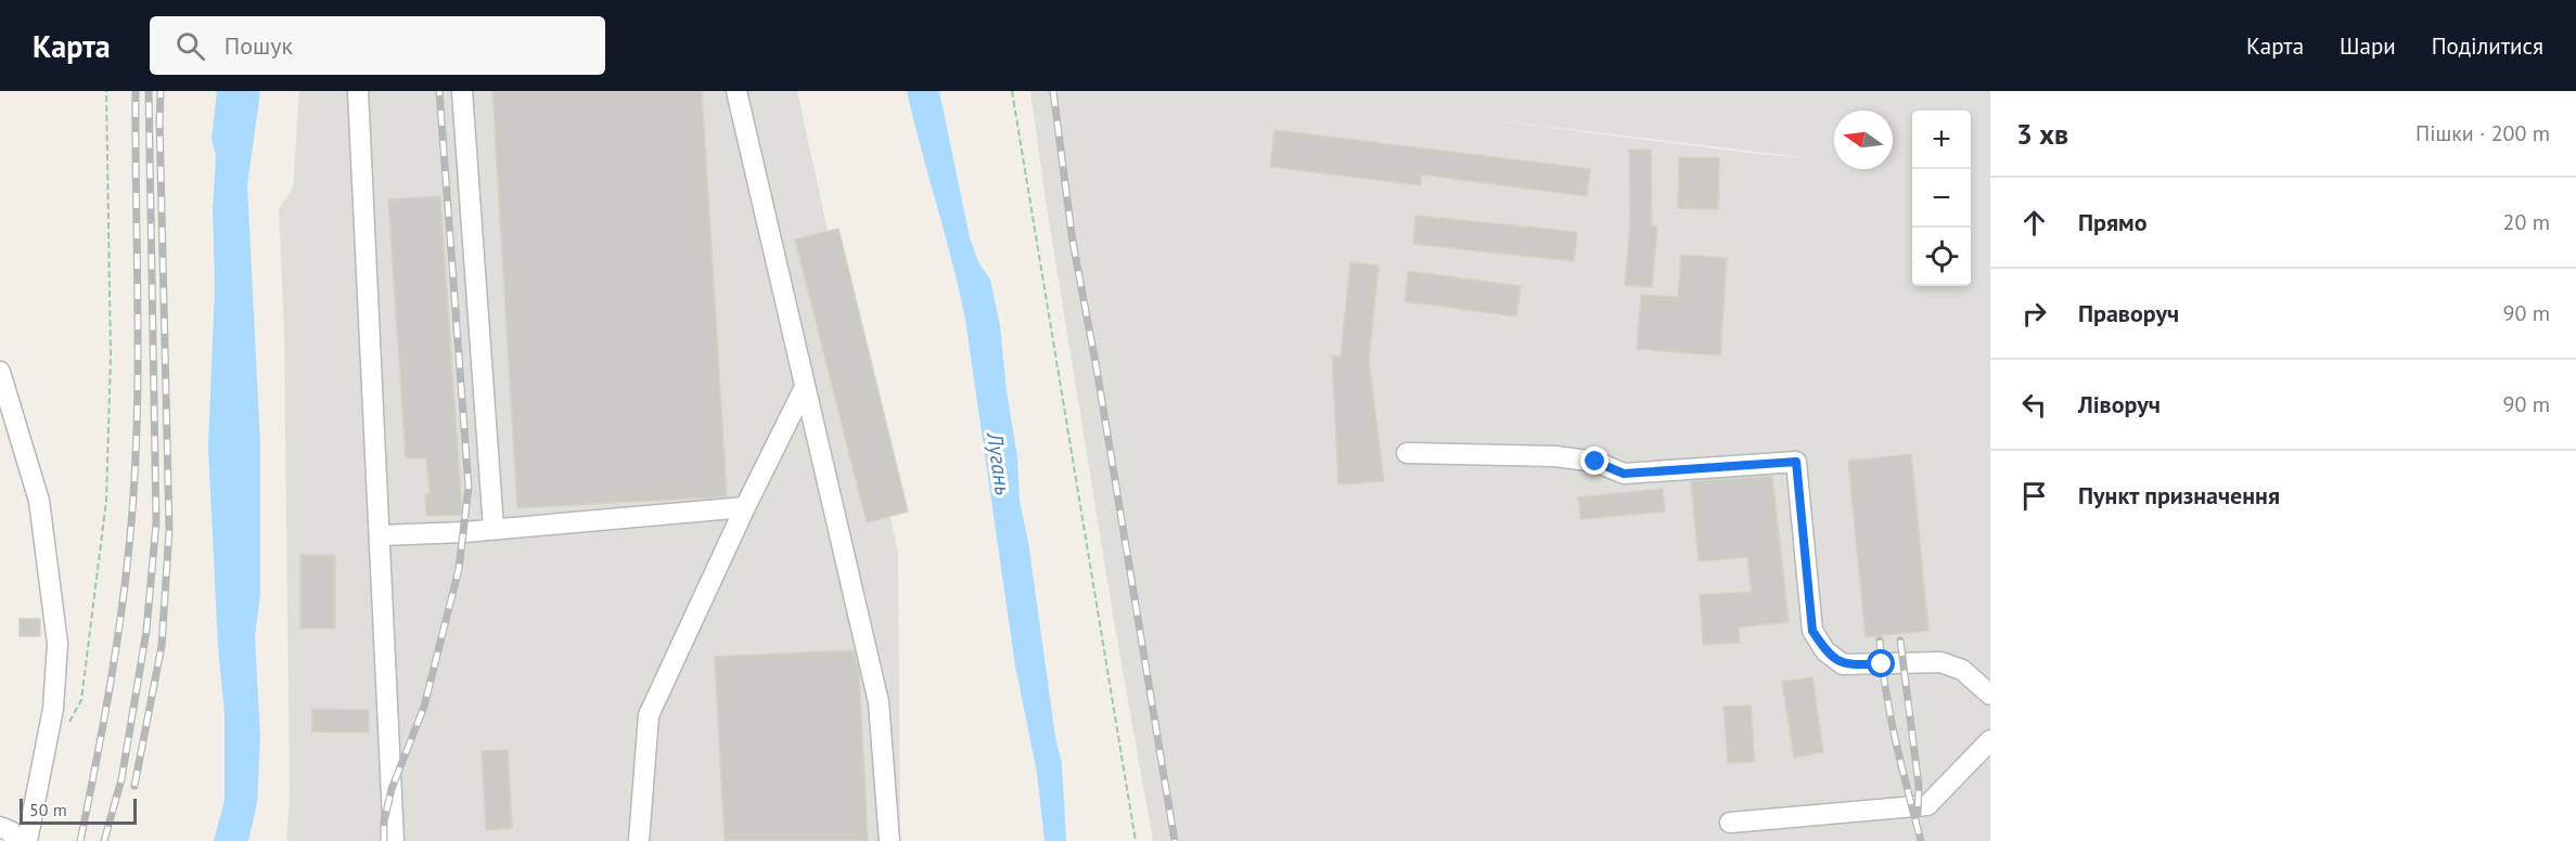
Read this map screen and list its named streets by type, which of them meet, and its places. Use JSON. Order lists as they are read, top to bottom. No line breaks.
{"water":["Лугань"],"scale_bar":"50 m","north":"left","page":{"header":"Карта","search":"Пошук","nav":["Карта","Шари","Поділитися"],"heading":["3 хв","Пішки · 200 m"],"map_buttons":["+","−"],"list":[["Прямо","20 m"],["Праворуч","90 m"],["Ліворуч","90 m"],"Пункт призначення"],"scale":"50 m"}}
